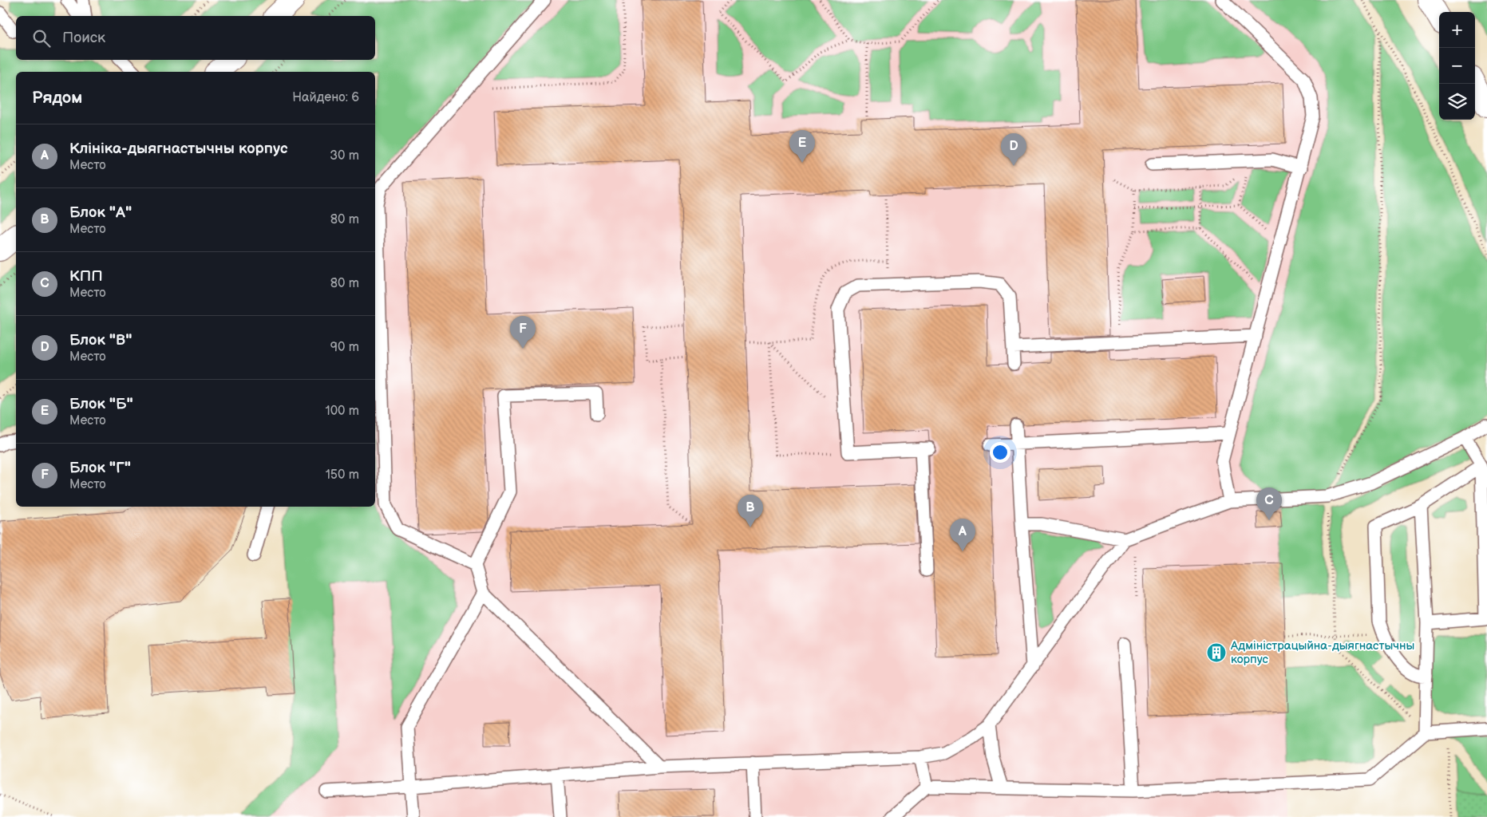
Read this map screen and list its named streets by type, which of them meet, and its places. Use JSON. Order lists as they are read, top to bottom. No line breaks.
{"places":{"building":["Адміністрацыйна-дыягнастычны корпус"]},"page":{"map_buttons":["+","−"],"search":"Поиск","heading":["Рядом","Найдено: 6"],"list":[{"mark":"A","name":"Клініка-дыягнастычны корпус","note":"Место","value":"30 m"},{"mark":"B","name":"Блок \"А\"","note":"Место","value":"80 m"},{"mark":"C","name":"КПП","note":"Место","value":"80 m"},{"mark":"D","name":"Блок \"В\"","note":"Место","value":"90 m"},{"mark":"E","name":"Блок \"Б\"","note":"Место","value":"100 m"},{"mark":"F","name":"Блок \"Г\"","note":"Место","value":"150 m"}],"pins":["E","D","F","C","B","A"]}}
